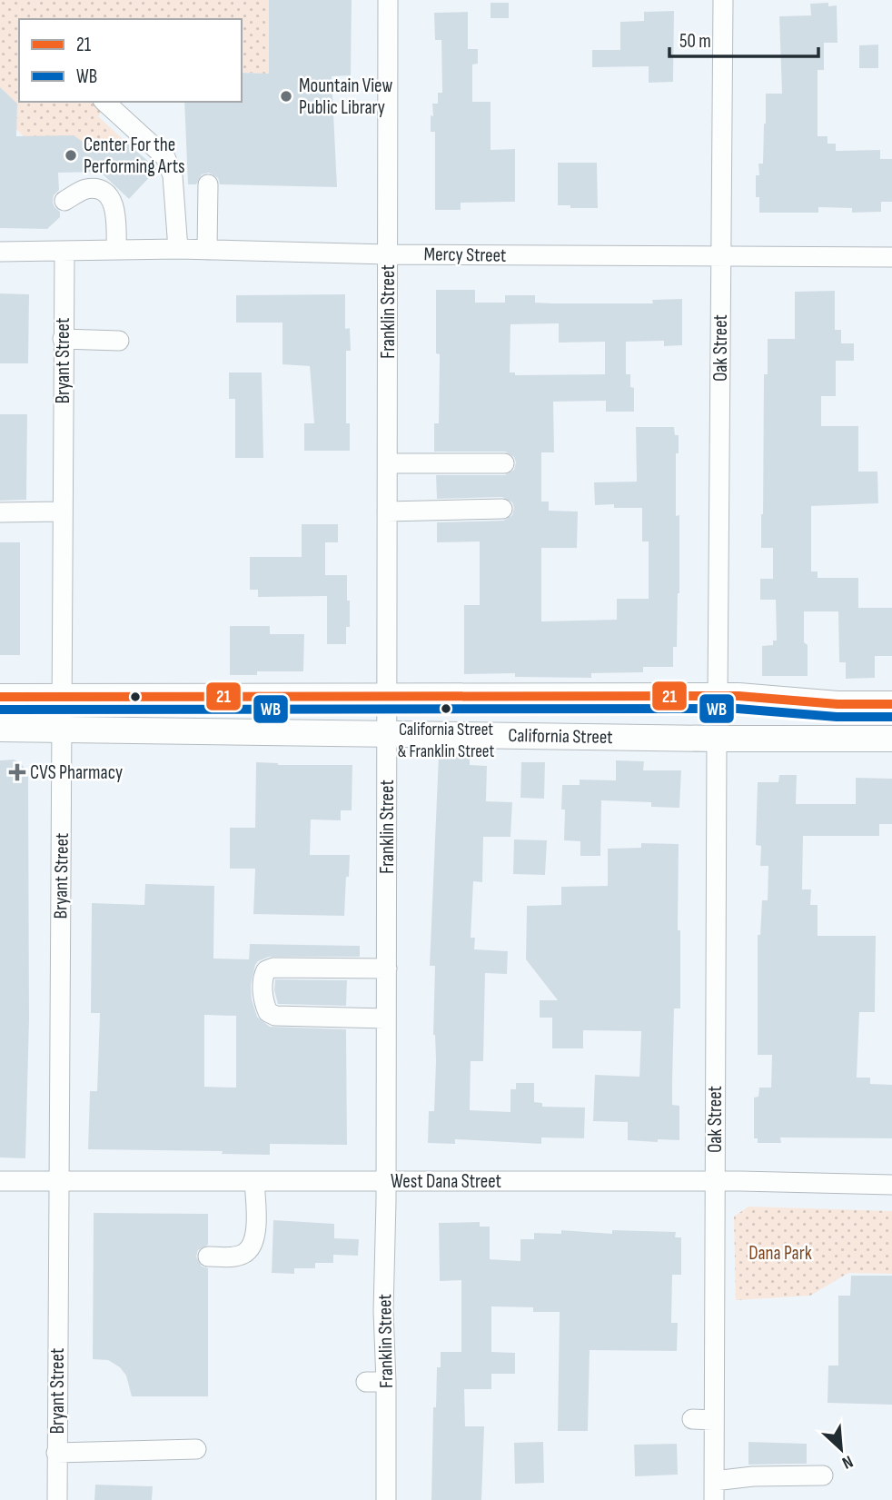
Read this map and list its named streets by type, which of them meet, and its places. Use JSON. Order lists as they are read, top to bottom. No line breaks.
{"streets":{"main road":["California Street"],"street":["Mercy Street","Franklin Street","Oak Street","Bryant Street","West Dana Street"]},"crossings":[["Mercy Street","Franklin Street"],["Mercy Street","Oak Street"],["Mercy Street","Bryant Street"],["Franklin Street","California Street"],["Franklin Street","West Dana Street"],["Oak Street","California Street"],["Oak Street","West Dana Street"],["Bryant Street","California Street"],["Bryant Street","West Dana Street"]],"parks":["Dana Park"],"places":{"other":["Mountain View Public Library","Center For the Performing Arts","California Street & Franklin Street"],"health":["CVS Pharmacy"]},"lines":["transit line 21","transit line WB"],"legend":["21","WB"],"scale_bar":"50 m","north":"bottom right"}
